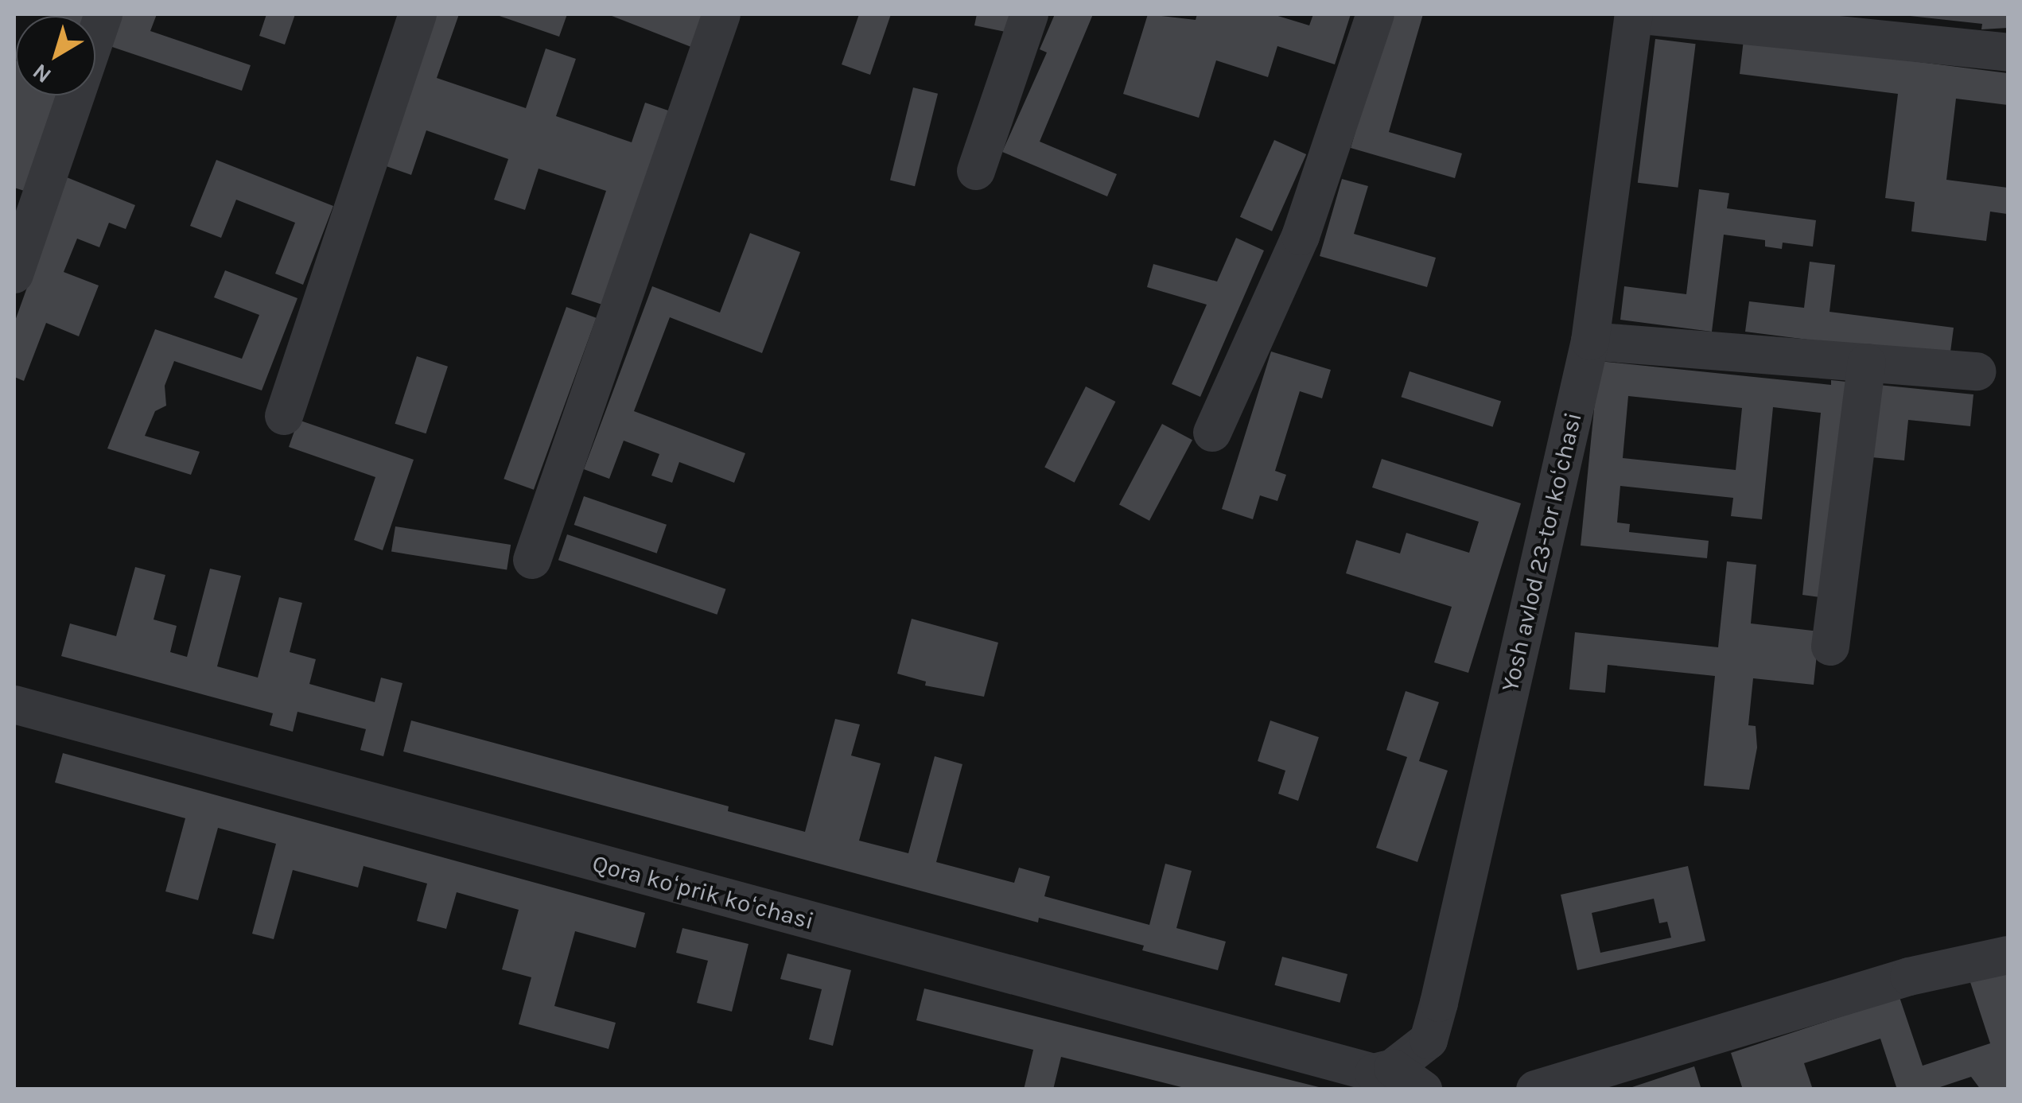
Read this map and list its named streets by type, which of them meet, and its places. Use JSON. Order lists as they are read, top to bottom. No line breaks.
{"streets":{"street":["Yosh avlod 23-tor koʻchasi","Qora koʻprik koʻchasi"]},"crossings":[["Yosh avlod 23-tor koʻchasi","Qora koʻprik koʻchasi"]],"north":"bottom left"}
